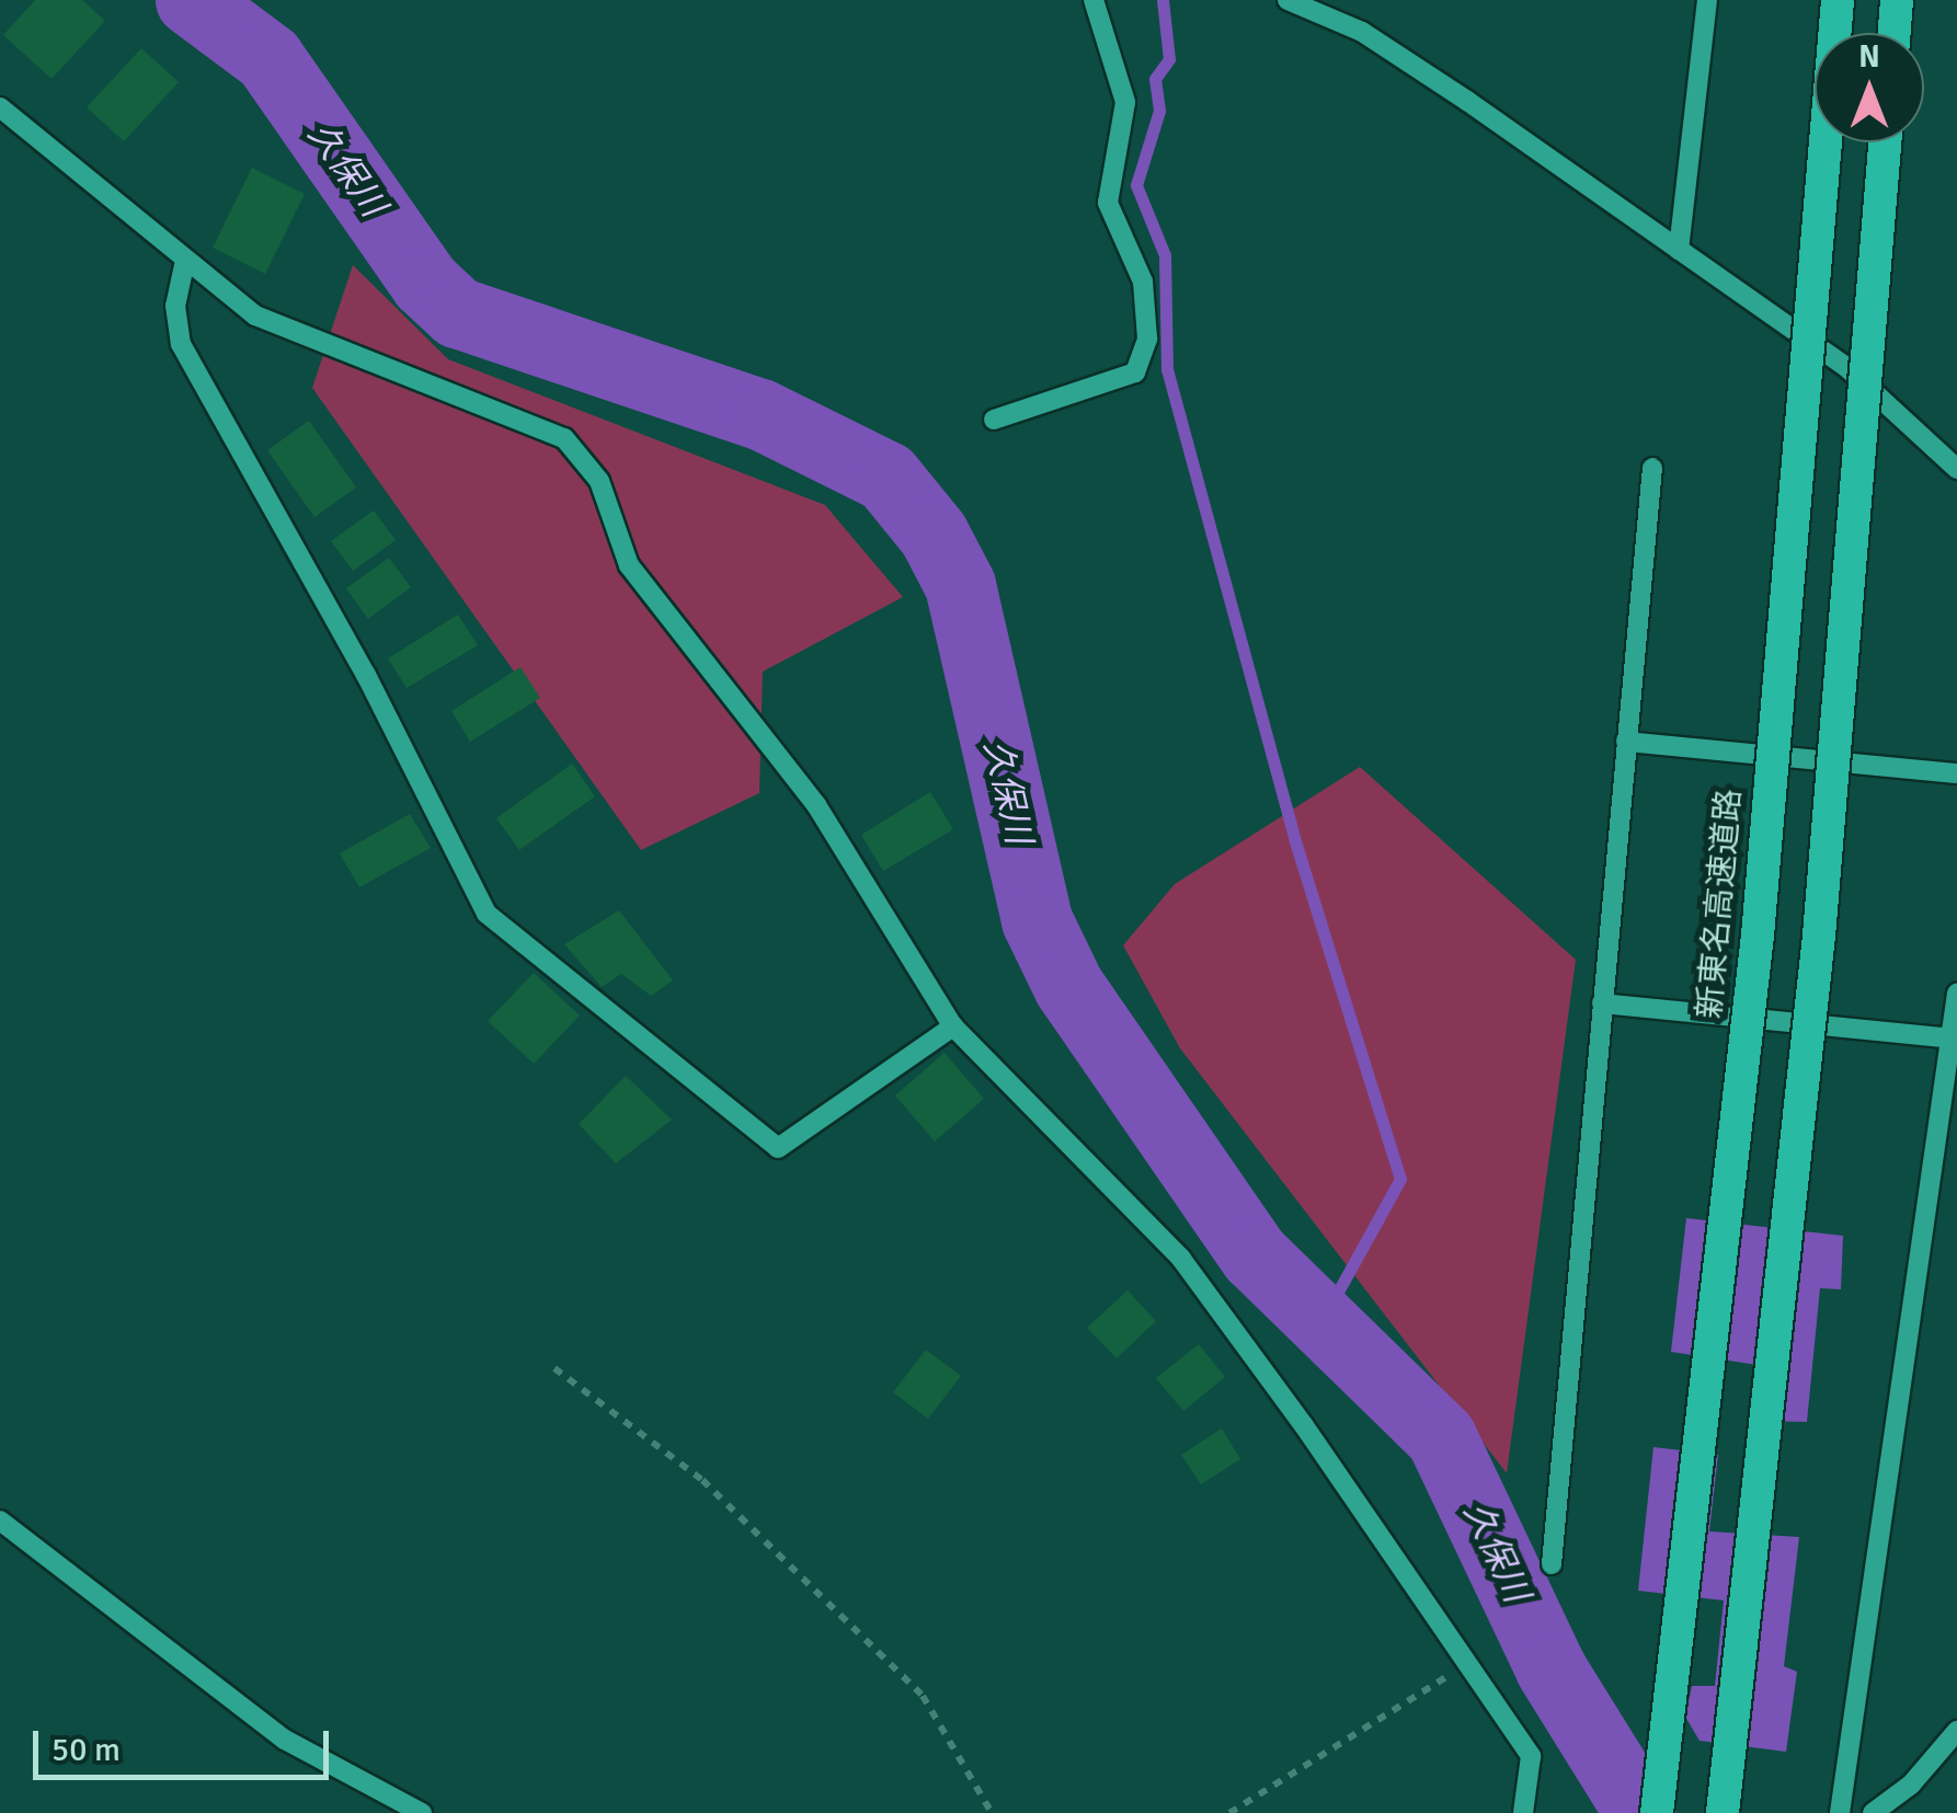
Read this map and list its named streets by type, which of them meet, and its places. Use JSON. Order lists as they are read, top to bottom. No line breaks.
{"streets":{"highway":["新東名高速道路"]},"water":["久保川"],"scale_bar":"50 m","north":"top"}
